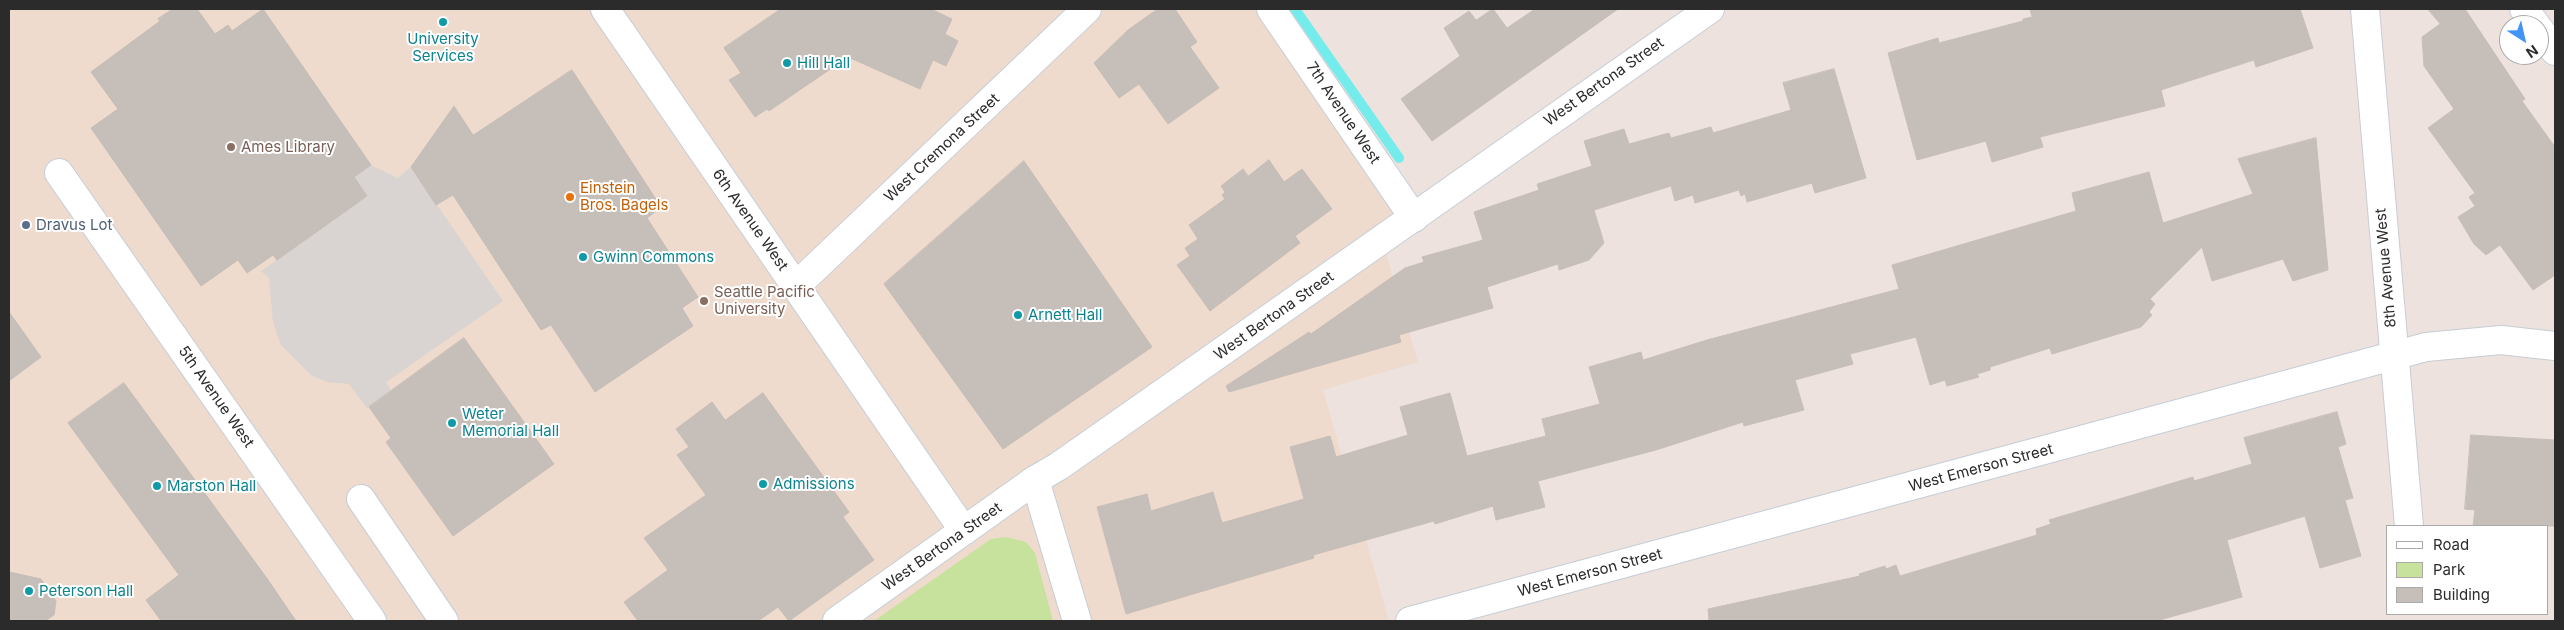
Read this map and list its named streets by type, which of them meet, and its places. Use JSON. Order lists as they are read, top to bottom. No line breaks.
{"streets":{"street":["West Bertona Street","7th Avenue West","West Cremona Street","6th Avenue West","8th Avenue West","5th Avenue West","West Emerson Street"]},"crossings":[["West Bertona Street","7th Avenue West"],["West Bertona Street","6th Avenue West"],["West Cremona Street","6th Avenue West"],["8th Avenue West","West Emerson Street"]],"places":["University Services","Hill Hall","Ames Library","Einstein Bros. Bagels","Dravus Lot","Gwinn Commons","Seattle Pacific University","Arnett Hall","Weter Memorial Hall","Admissions","Marston Hall","Peterson Hall"],"legend":["Road","Park","Building"],"north":"bottom right"}
